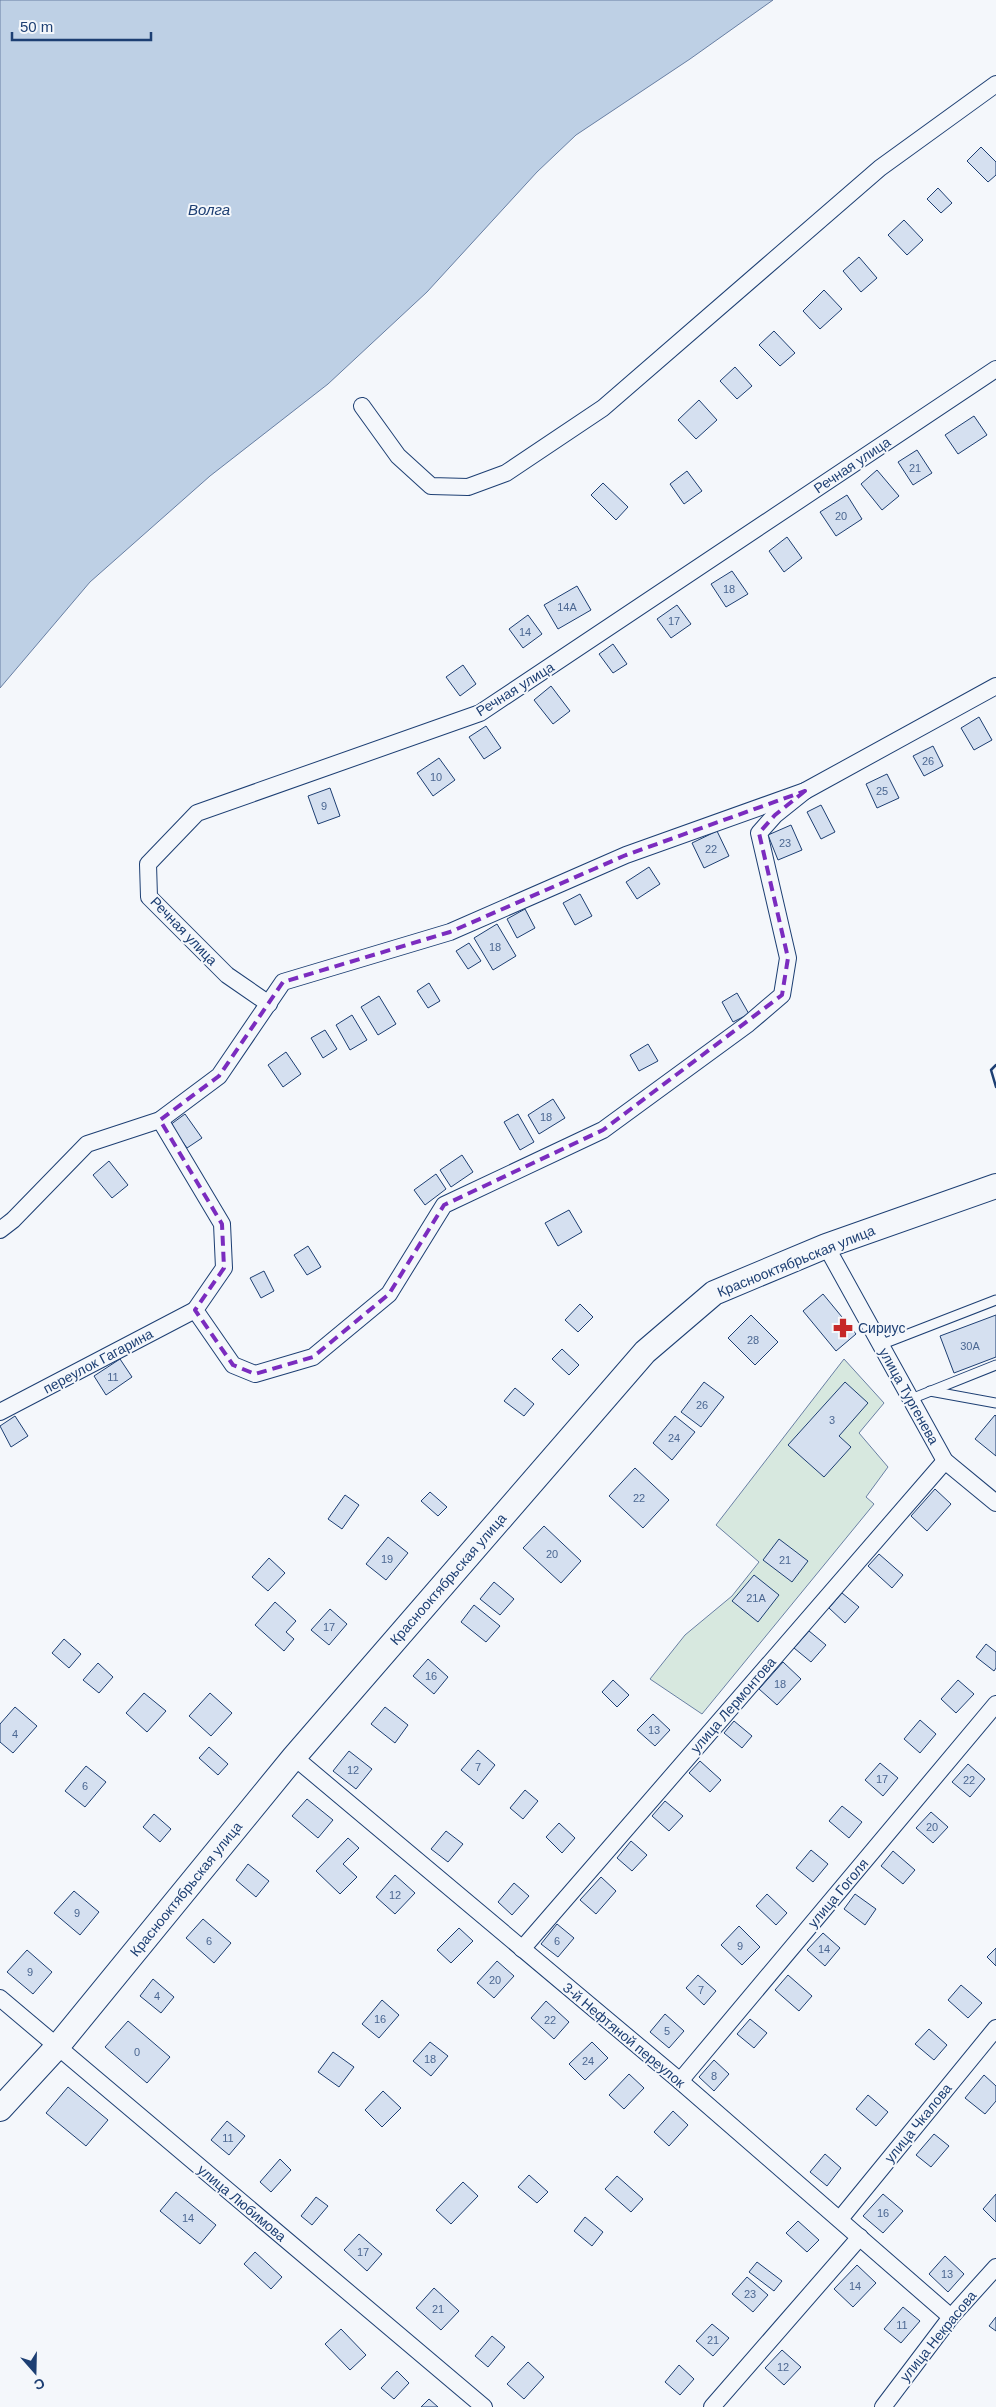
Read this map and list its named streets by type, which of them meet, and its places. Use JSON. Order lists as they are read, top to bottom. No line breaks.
{"streets":{"street":["Речная улица","Краснооктябрьская улица","переулок Гагарина","улица Тургенева","улица Лермонтова","улица Гоголя","3-й Нефтяной переулок","улица Чкалова","улица Любимова","улица Некрасова"]},"crossings":[["Краснооктябрьская улица","улица Тургенева"],["Краснооктябрьская улица","3-й Нефтяной переулок"],["Краснооктябрьская улица","улица Любимова"],["улица Тургенева","улица Лермонтова"],["улица Лермонтова","3-й Нефтяной переулок"],["улица Гоголя","3-й Нефтяной переулок"],["3-й Нефтяной переулок","улица Чкалова"],["3-й Нефтяной переулок","улица Некрасова"]],"water":["Волга"],"places":{"pharmacy":["Сириус"]},"house_numbers":["21","20","18","14А","17","14","26","10","25","9","23","22","18","18","28","30А","11","26","3","24","22","20","19","21","21А","17","16","18","13","4","7","12","17","22","6","20","12","9","6","6","9","14","9","20","7","4","16","22","5","0","18","24","8","11","16","14","17","13","14","23","21","11","21","12"],"scale_bar":"50 m","north":"bottom"}
